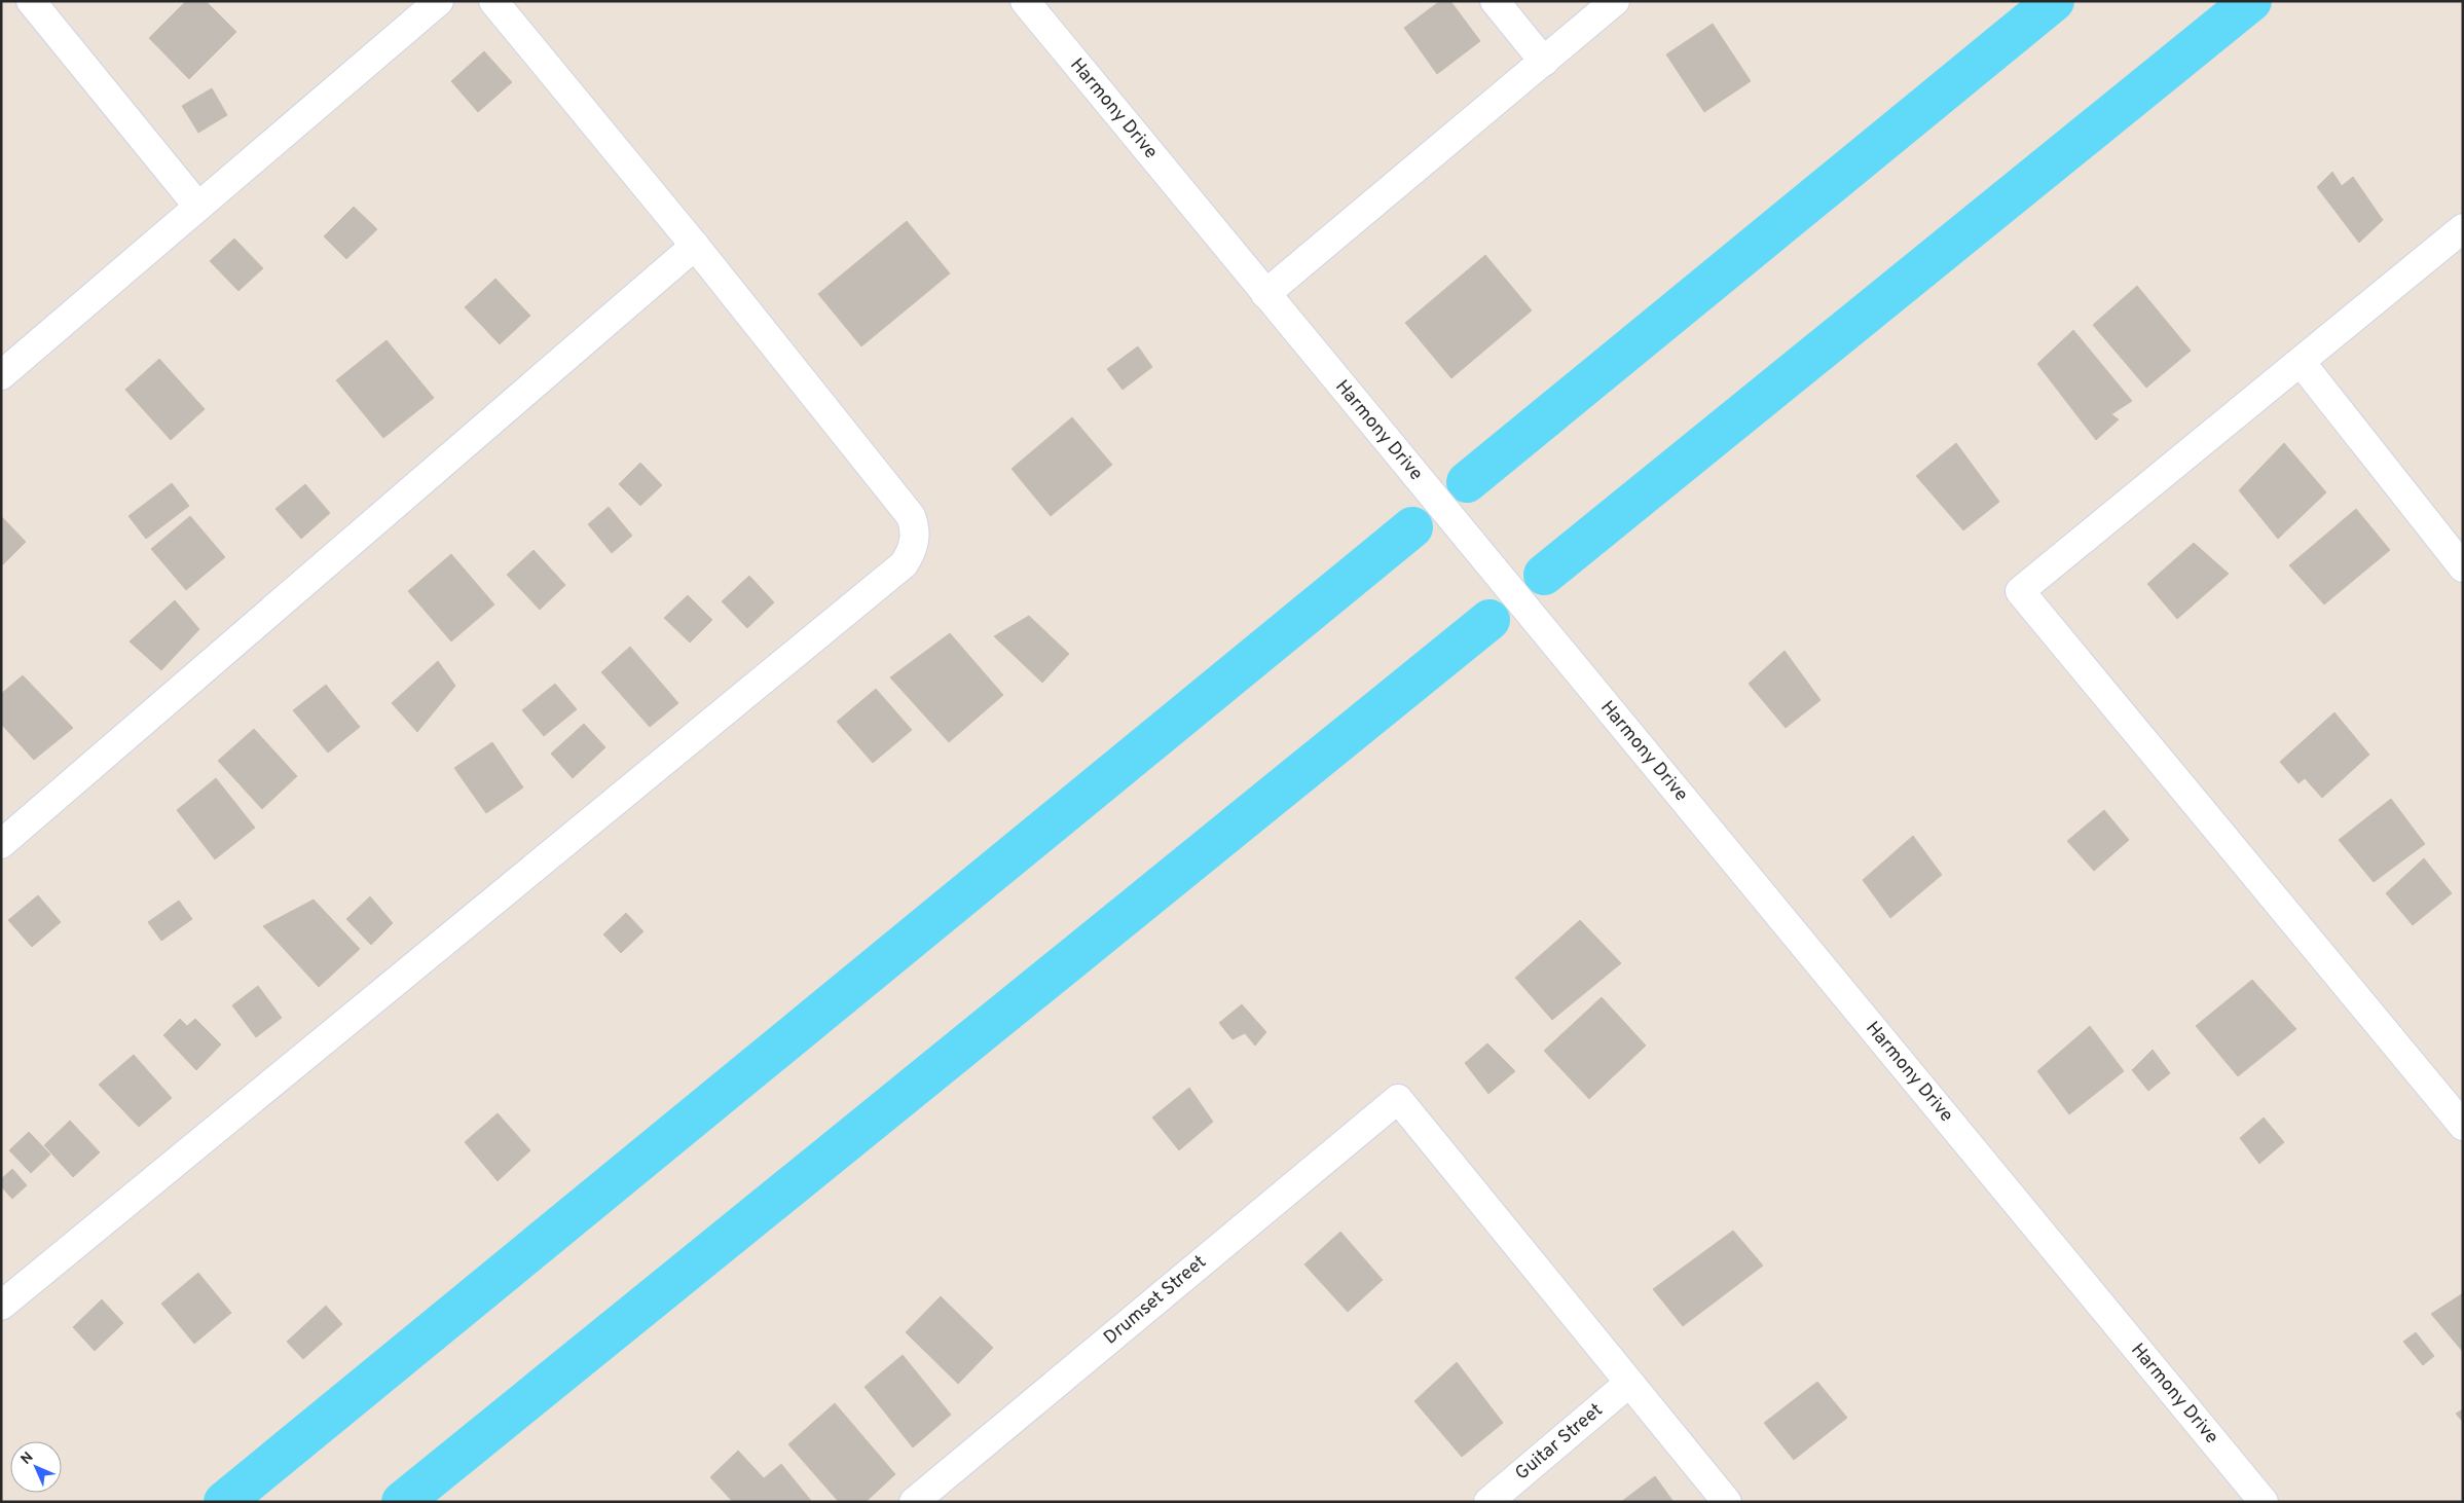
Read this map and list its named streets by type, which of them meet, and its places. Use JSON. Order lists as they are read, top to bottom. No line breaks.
{"streets":{"street":["Harmony Drive","Drumset Street","Guitar Street"]},"crossings":[["Drumset Street","Guitar Street"]],"north":"top left"}
